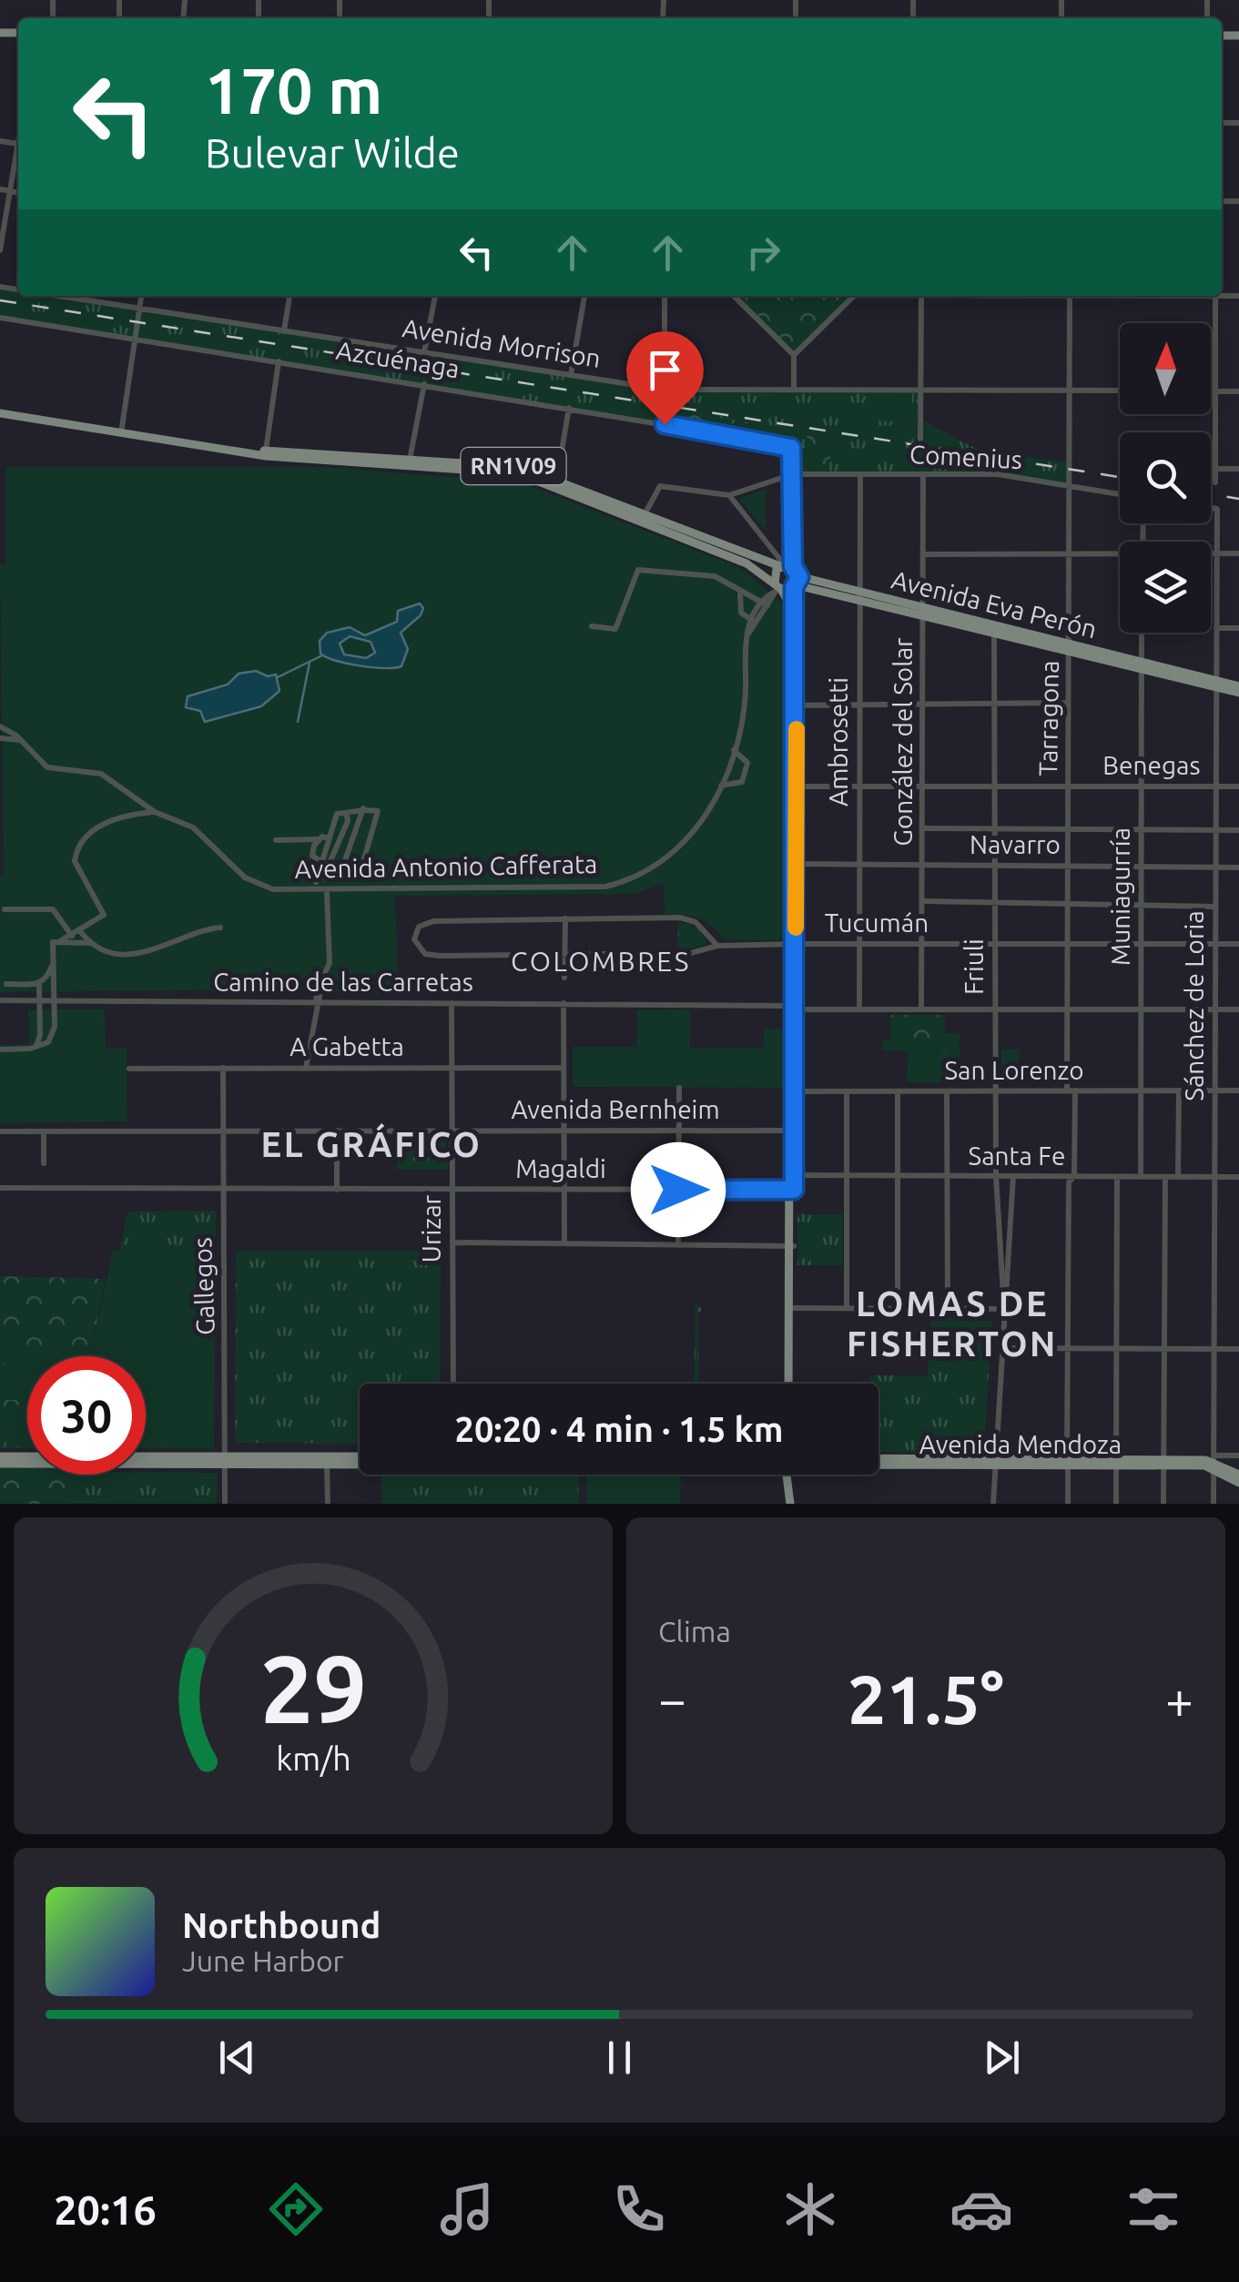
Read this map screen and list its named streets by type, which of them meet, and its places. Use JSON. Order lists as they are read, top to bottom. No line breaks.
{"streets":{"main road":["RN1V09","Avenida Eva Perón","Avenida Mendoza"],"street":["Avenida Morrison","Azcuénaga","Comenius","Tarragona","Ambrosetti","González del Solar","Benegas","Navarro","Avenida Antonio Cafferata","Muniagurría","Tucumán","Friuli","Camino de las Carretas","Sánchez de Loria","A Gabetta","San Lorenzo","Avenida Bernheim","Santa Fe","Magaldi","Urizar","Gallegos"]},"crossings":[["Avenida Morrison","Tarragona"],["Azcuénaga","Comenius"],["Comenius","Tarragona"],["Comenius","Ambrosetti"],["Comenius","González del Solar"],["RN1V09","Avenida Eva Perón"],["RN1V09","Avenida Antonio Cafferata"],["Avenida Eva Perón","Tarragona"],["Avenida Eva Perón","Ambrosetti"],["Avenida Eva Perón","González del Solar"],["Avenida Eva Perón","Avenida Antonio Cafferata"],["Avenida Eva Perón","Muniagurría"],["Avenida Eva Perón","Friuli"],["Avenida Eva Perón","Sánchez de Loria"],["Tarragona","Benegas"],["Tarragona","Navarro"],["Tarragona","Tucumán"],["Tarragona","Camino de las Carretas"],["Tarragona","San Lorenzo"],["Tarragona","Santa Fe"],["Tarragona","Avenida Mendoza"],["Ambrosetti","Benegas"],["Ambrosetti","Navarro"],["Ambrosetti","Tucumán"],["Ambrosetti","Camino de las Carretas"],["González del Solar","Benegas"],["González del Solar","Navarro"],["González del Solar","Tucumán"],["González del Solar","Camino de las Carretas"],["Benegas","Muniagurría"],["Benegas","Friuli"],["Benegas","Sánchez de Loria"],["Navarro","Muniagurría"],["Navarro","Friuli"],["Navarro","Sánchez de Loria"],["Muniagurría","Tucumán"],["Muniagurría","Camino de las Carretas"],["Muniagurría","San Lorenzo"],["Muniagurría","Santa Fe"],["Tucumán","Friuli"],["Tucumán","Sánchez de Loria"],["Friuli","Camino de las Carretas"],["Friuli","San Lorenzo"],["Friuli","Santa Fe"],["Camino de las Carretas","Sánchez de Loria"],["Camino de las Carretas","Urizar"],["Sánchez de Loria","San Lorenzo"],["Sánchez de Loria","Santa Fe"],["Sánchez de Loria","Avenida Mendoza"],["A Gabetta","Urizar"],["A Gabetta","Gallegos"],["Avenida Bernheim","Urizar"],["Avenida Bernheim","Gallegos"],["Magaldi","Urizar"],["Magaldi","Gallegos"]],"districts":["COLOMBRES","EL GRÁFICO","LOMAS DE FISHERTON"],"north":"top","page":{"turn":["170 m","Bulevar Wilde"],"limit":"30","trip":"20:20 · 4 min · 1.5 km","tile":"Clima","heat":["−","21.5°","+"],"song":["Northbound","June Harbor"],"tabs":"20:16","gauge":["29","km/h"]}}
